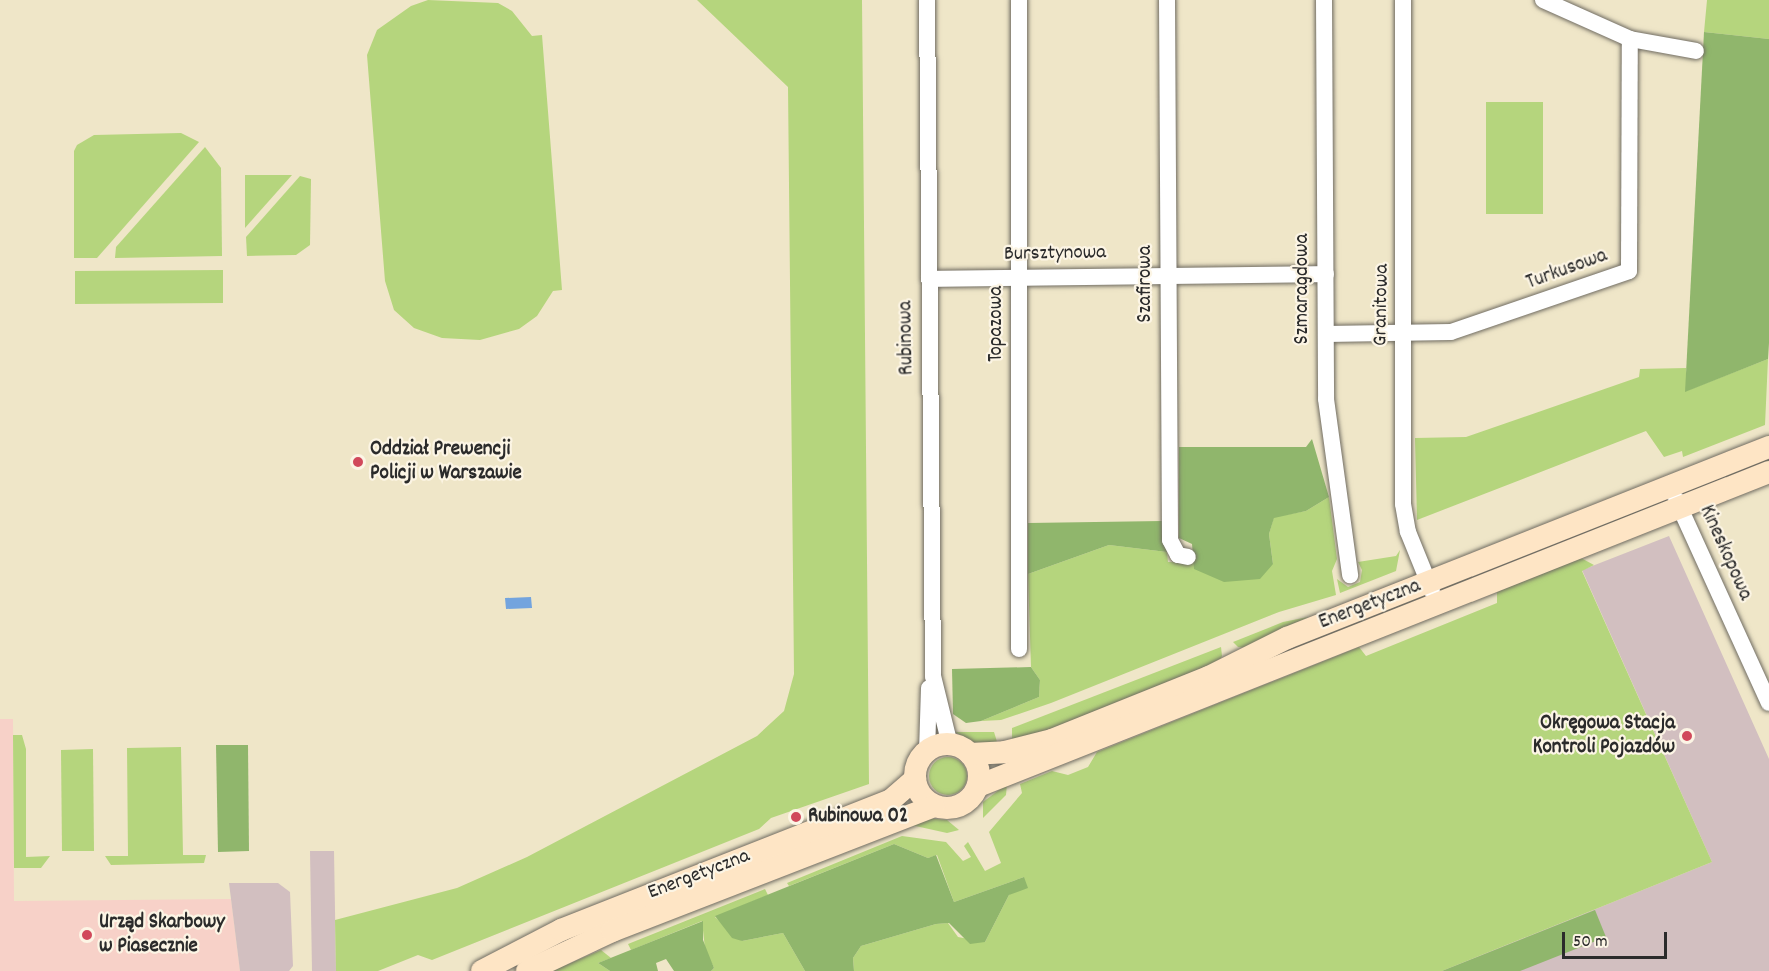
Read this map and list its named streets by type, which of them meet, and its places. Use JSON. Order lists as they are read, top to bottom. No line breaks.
{"streets":{"street":["Bursztynowa","Turkusowa","Szafirowa","Szmaragdowa","Granitowa","Topazowa","Rubinowa","Kineskopowa","Energetyczna"]},"crossings":[["Bursztynowa","Szafirowa"],["Bursztynowa","Szmaragdowa"],["Bursztynowa","Topazowa"],["Bursztynowa","Rubinowa"],["Turkusowa","Szmaragdowa"],["Turkusowa","Granitowa"],["Granitowa","Energetyczna"],["Rubinowa","Energetyczna"],["Kineskopowa","Energetyczna"]],"places":["Oddział Prewencji Policji w Warszawie","Okręgowa Stacja Kontroli Pojazdów","Rubinowa 02","Urząd Skarbowy w Piasecznie"],"scale_bar":"50 m"}
